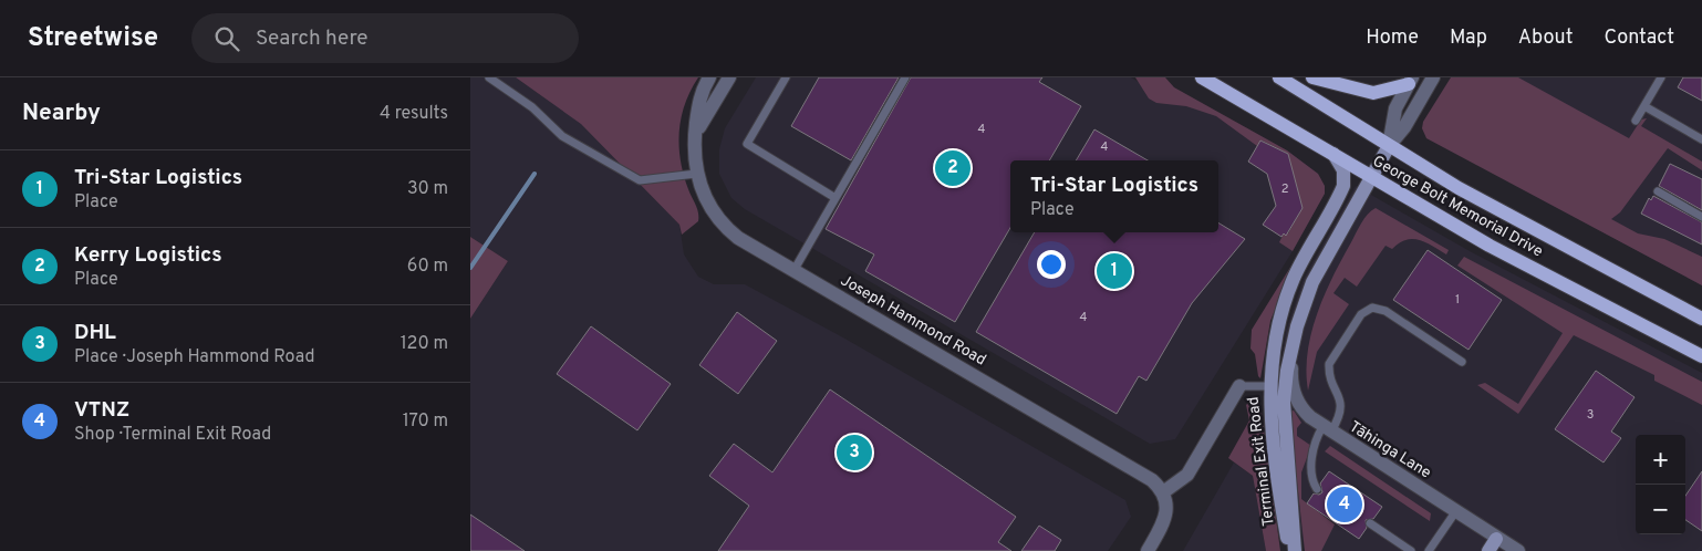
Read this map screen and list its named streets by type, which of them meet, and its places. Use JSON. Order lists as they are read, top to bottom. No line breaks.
{"streets":{"main road":["George Bolt Memorial Drive"],"street":["Joseph Hammond Road","Tāhinga Lane","Terminal Exit Road"]},"crossings":[["George Bolt Memorial Drive","Terminal Exit Road"],["Tāhinga Lane","Terminal Exit Road"]],"house_numbers":["4","4","2","1","4","3"],"page":{"header":"Streetwise","search":"Search here","nav":["Home","Map","About","Contact"],"heading":["Nearby","4 results"],"pins":["2","1","3","4"],"list":[{"mark":"1","name":"Tri-Star Logistics","note":"Place","value":"30 m"},{"mark":"2","name":"Kerry Logistics","note":"Place","value":"60 m"},{"mark":"3","name":"DHL","note":"Place · Joseph Hammond Road","value":"120 m"},{"mark":"4","name":"VTNZ","note":"Shop · Terminal Exit Road","value":"170 m"}],"popup":["Tri-Star Logistics","Place"],"map_buttons":["+","−"]}}
